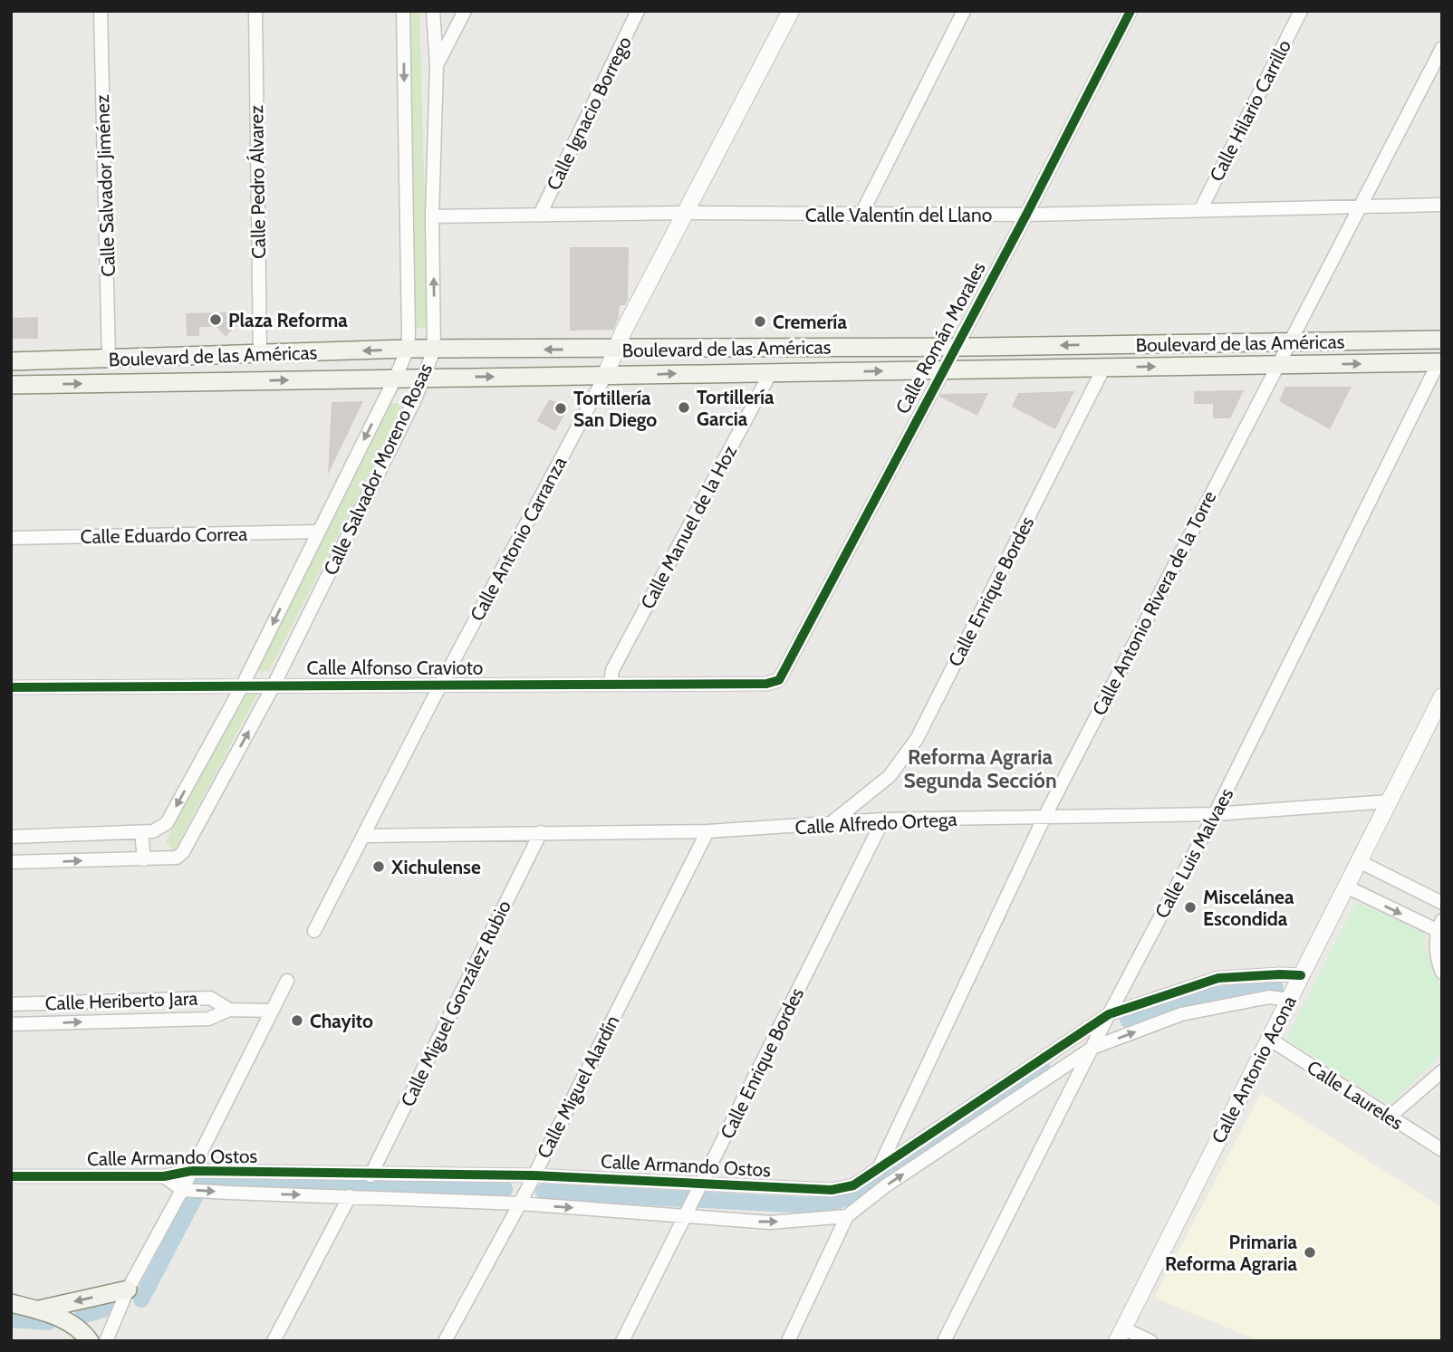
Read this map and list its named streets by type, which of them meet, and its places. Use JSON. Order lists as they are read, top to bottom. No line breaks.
{"streets":{"main road":["Boulevard de las Américas"],"street":["Calle Hilario Carrillo","Calle Ignacio Borrego","Calle Pedro Álvarez","Calle Salvador Jiménez","Calle Valentín del Llano","Calle Román Morales","Calle Salvador Moreno Rosas","Calle Manuel de la Hoz","Calle Eduardo Correa","Calle Antonio Carranza","Calle Enrique Bordes","Calle Antonio Rivera de la Torre","Calle Alfonso Cravioto","Calle Alfredo Ortega","Calle Luis Malvaes","Calle Heriberto Jara","Calle Miguel González Rubio","Calle Antonio Acona","Calle Miguel Alardín","Calle Laureles","Calle Armando Ostos"]},"crossings":[["Calle Hilario Carrillo","Calle Valentín del Llano"],["Calle Ignacio Borrego","Calle Valentín del Llano"],["Calle Pedro Álvarez","Boulevard de las Américas"],["Calle Salvador Jiménez","Boulevard de las Américas"],["Calle Valentín del Llano","Calle Román Morales"],["Calle Valentín del Llano","Calle Salvador Moreno Rosas"],["Calle Valentín del Llano","Calle Antonio Carranza"],["Calle Valentín del Llano","Calle Antonio Rivera de la Torre"],["Calle Román Morales","Boulevard de las Américas"],["Calle Román Morales","Calle Alfonso Cravioto"],["Boulevard de las Américas","Calle Salvador Moreno Rosas"],["Boulevard de las Américas","Calle Manuel de la Hoz"],["Boulevard de las Américas","Calle Antonio Carranza"],["Boulevard de las Américas","Calle Enrique Bordes"],["Boulevard de las Américas","Calle Antonio Rivera de la Torre"],["Boulevard de las Américas","Calle Luis Malvaes"],["Calle Salvador Moreno Rosas","Calle Eduardo Correa"],["Calle Salvador Moreno Rosas","Calle Alfonso Cravioto"],["Calle Manuel de la Hoz","Calle Alfonso Cravioto"],["Calle Antonio Carranza","Calle Alfonso Cravioto"],["Calle Antonio Carranza","Calle Alfredo Ortega"],["Calle Enrique Bordes","Calle Alfredo Ortega"],["Calle Enrique Bordes","Calle Armando Ostos"],["Calle Antonio Rivera de la Torre","Calle Alfredo Ortega"],["Calle Antonio Rivera de la Torre","Calle Armando Ostos"],["Calle Alfredo Ortega","Calle Luis Malvaes"],["Calle Alfredo Ortega","Calle Miguel González Rubio"],["Calle Alfredo Ortega","Calle Antonio Acona"],["Calle Alfredo Ortega","Calle Miguel Alardín"],["Calle Luis Malvaes","Calle Armando Ostos"],["Calle Miguel González Rubio","Calle Armando Ostos"],["Calle Antonio Acona","Calle Laureles"],["Calle Antonio Acona","Calle Armando Ostos"],["Calle Miguel Alardín","Calle Armando Ostos"]],"districts":["Reforma Agraria Segunda Sección"],"places":["Plaza Reforma","Cremería","Tortillería Garcia","Tortillería San Diego","Xichulense","Miscelánea Escondida","Chayito","Primaria Reforma Agraria"]}
